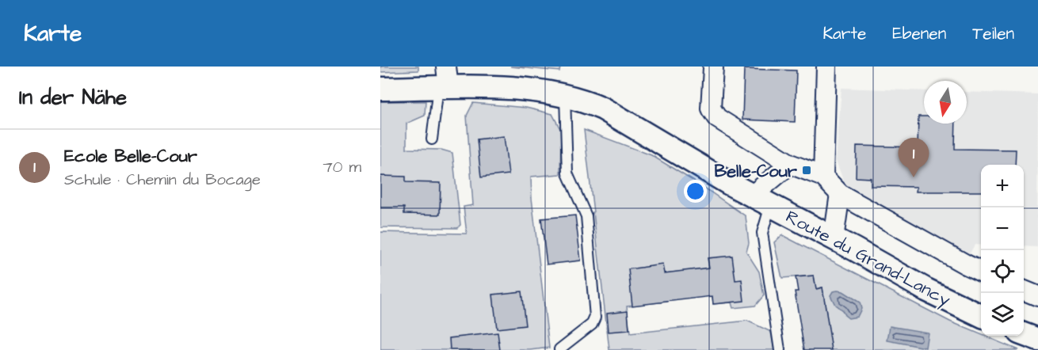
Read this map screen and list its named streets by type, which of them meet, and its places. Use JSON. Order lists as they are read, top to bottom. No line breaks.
{"streets":{"street":["Route du Grand-Lancy"]},"places":{"transit":["Belle-Cour"]},"north":"bottom","page":{"header":"Karte","nav":["Karte","Ebenen","Teilen"],"heading":"In der Nähe","list":[{"mark":"1","name":"Ecole Belle-Cour","note":"Schule · Chemin du Bocage","value":"70 m"}],"pins":"1","map_buttons":["+","−"]}}
